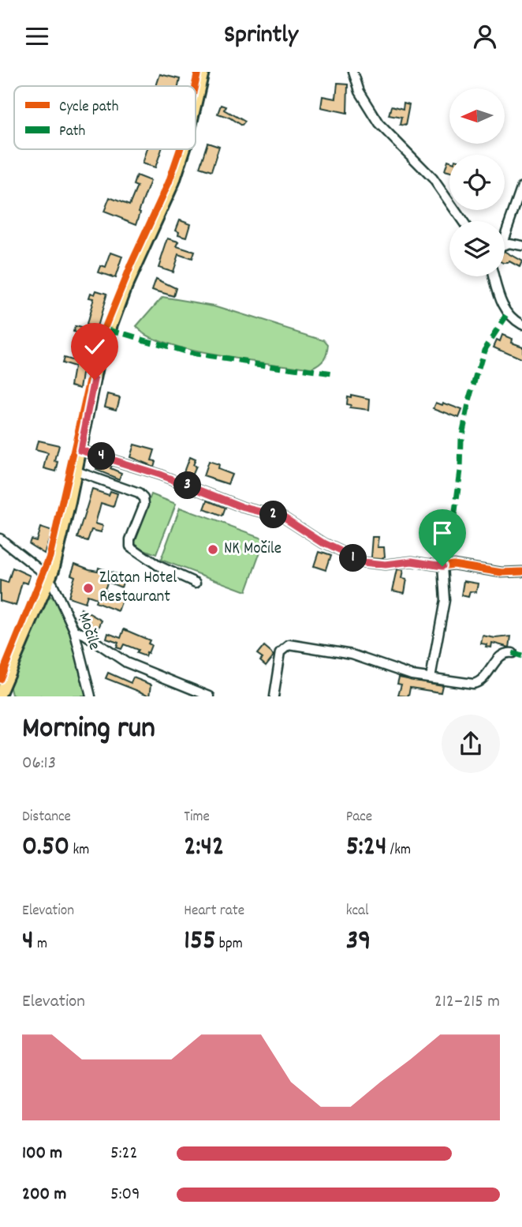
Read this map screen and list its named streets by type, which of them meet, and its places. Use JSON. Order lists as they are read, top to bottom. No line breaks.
{"streets":{"street":["Močile"]},"places":["NK Močile","Zlatan Hotel Restaurant"],"legend":["Cycle path","Path"],"north":"left","page":{"header":"Sprintly","pins":["4","3","2","1"],"heading":["Morning run","06:13"],"stats":[["Distance","0.50 km"],["Time","2:42"],["Pace","5:24 /km"],["Elevation","4 m"],["Heart rate","155 bpm"],["kcal","39"]],"chart":["Elevation","212–215 m"],"list":[{"name":"100 m","note":"5:22"},{"name":"200 m","note":"5:09"}]}}
